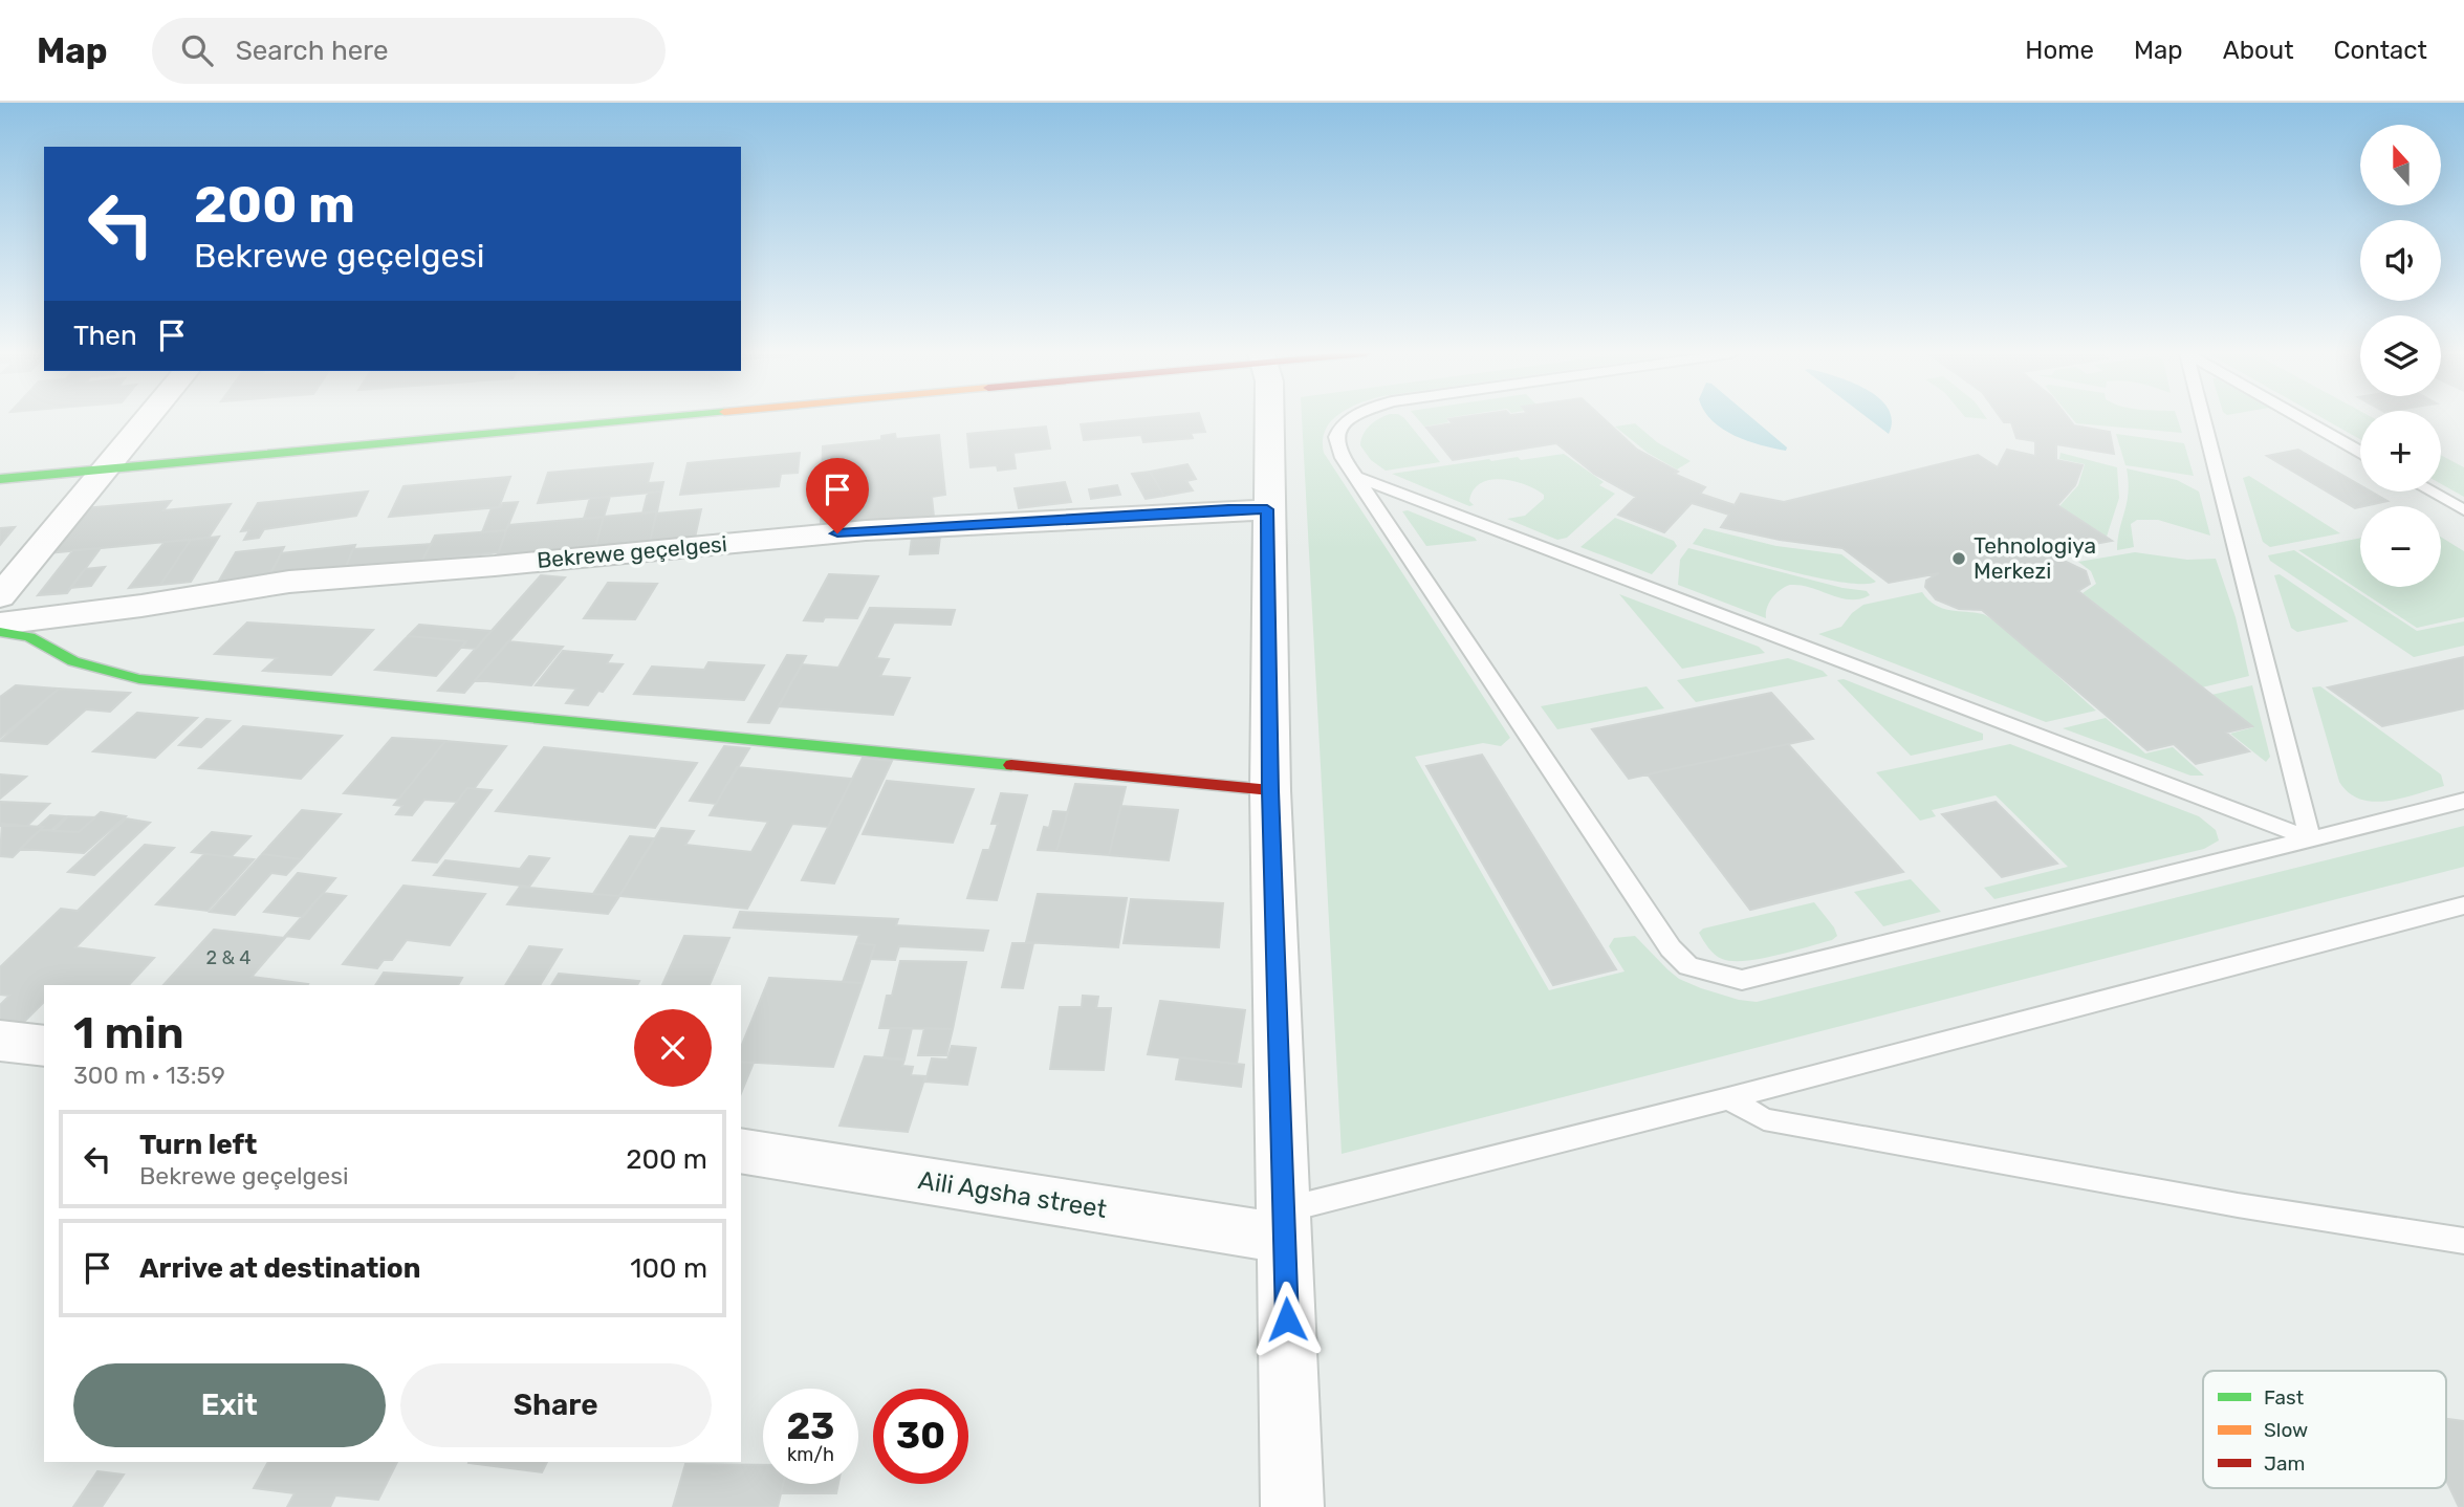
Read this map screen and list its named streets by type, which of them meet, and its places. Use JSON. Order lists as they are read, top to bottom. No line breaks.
{"streets":{"street":["Bekrewe geçelgesi","Aili Agsha street"]},"places":["Tehnologiya Merkezi"],"house_numbers":["2 & 4"],"legend":["Fast","Slow","Jam"],"north":"top","page":{"header":"Map","search":"Search here","nav":["Home","Map","About","Contact"],"map_buttons":["+","−"],"turn":["200 m","Bekrewe geçelgesi"],"then":"Then","heading":["1 min","300 m · 13:59"],"list":[{"name":"Turn left","note":"Bekrewe geçelgesi","value":"200 m"},{"name":"Arrive at destination","value":"100 m"}],"buttons":["Exit","Share"],"speed":"23 km/h","limit":"30"}}
